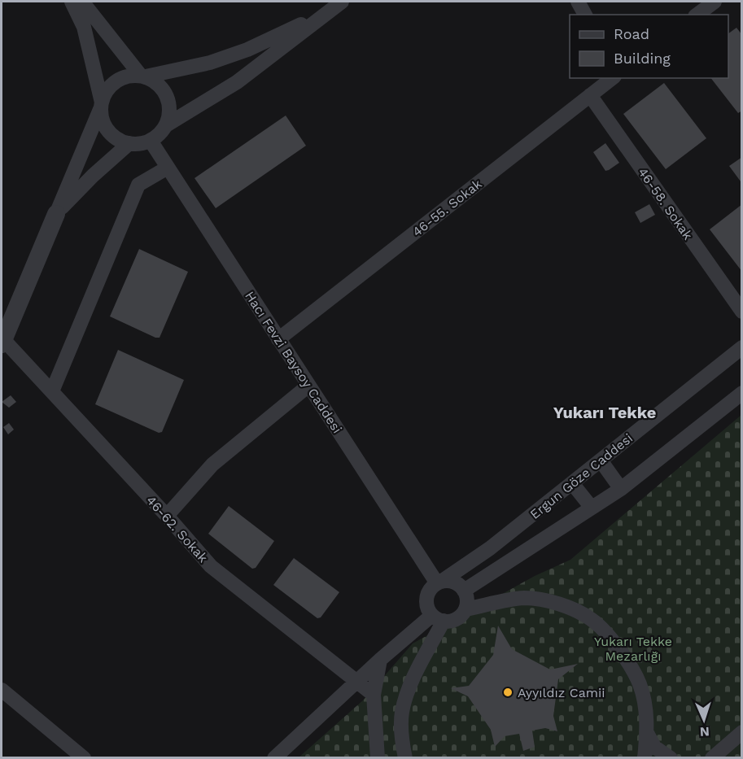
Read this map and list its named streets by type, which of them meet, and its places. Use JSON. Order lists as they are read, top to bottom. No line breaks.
{"streets":{"street":["46-58. Sokak","46-55. Sokak","Hacı Fevzi Baysoy Caddesi","Ergun Göze Caddesi","46-62. Sokak"]},"crossings":[["46-58. Sokak","46-55. Sokak"],["46-55. Sokak","Hacı Fevzi Baysoy Caddesi"],["Hacı Fevzi Baysoy Caddesi","Ergun Göze Caddesi"]],"districts":["Yukarı Tekke"],"parks":["Yukarı Tekke Mezarlığı"],"places":["Ayyıldız Camii"],"legend":["Road","Building"],"north":"bottom"}
